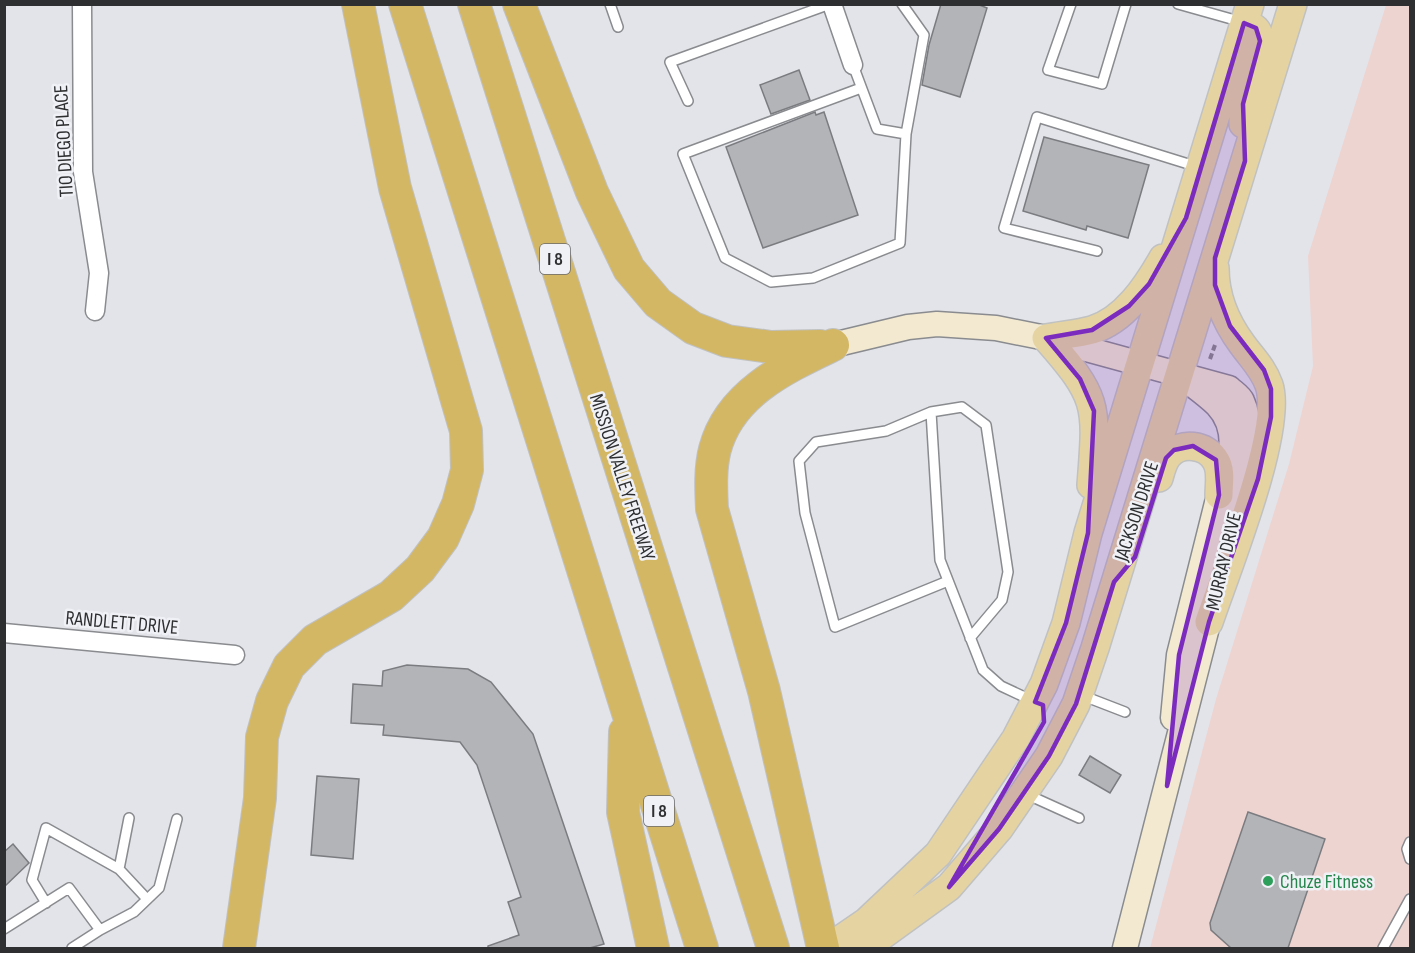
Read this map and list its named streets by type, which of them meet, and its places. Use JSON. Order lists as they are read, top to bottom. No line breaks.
{"streets":{"highway":["I 8","MISSION VALLEY FREEWAY"],"main road":["JACKSON DRIVE","MURRAY DRIVE"],"street":["TIO DIEGO PLACE","RANDLETT DRIVE"]},"crossings":[["JACKSON DRIVE","MURRAY DRIVE"]],"places":["Chuze Fitness"]}
